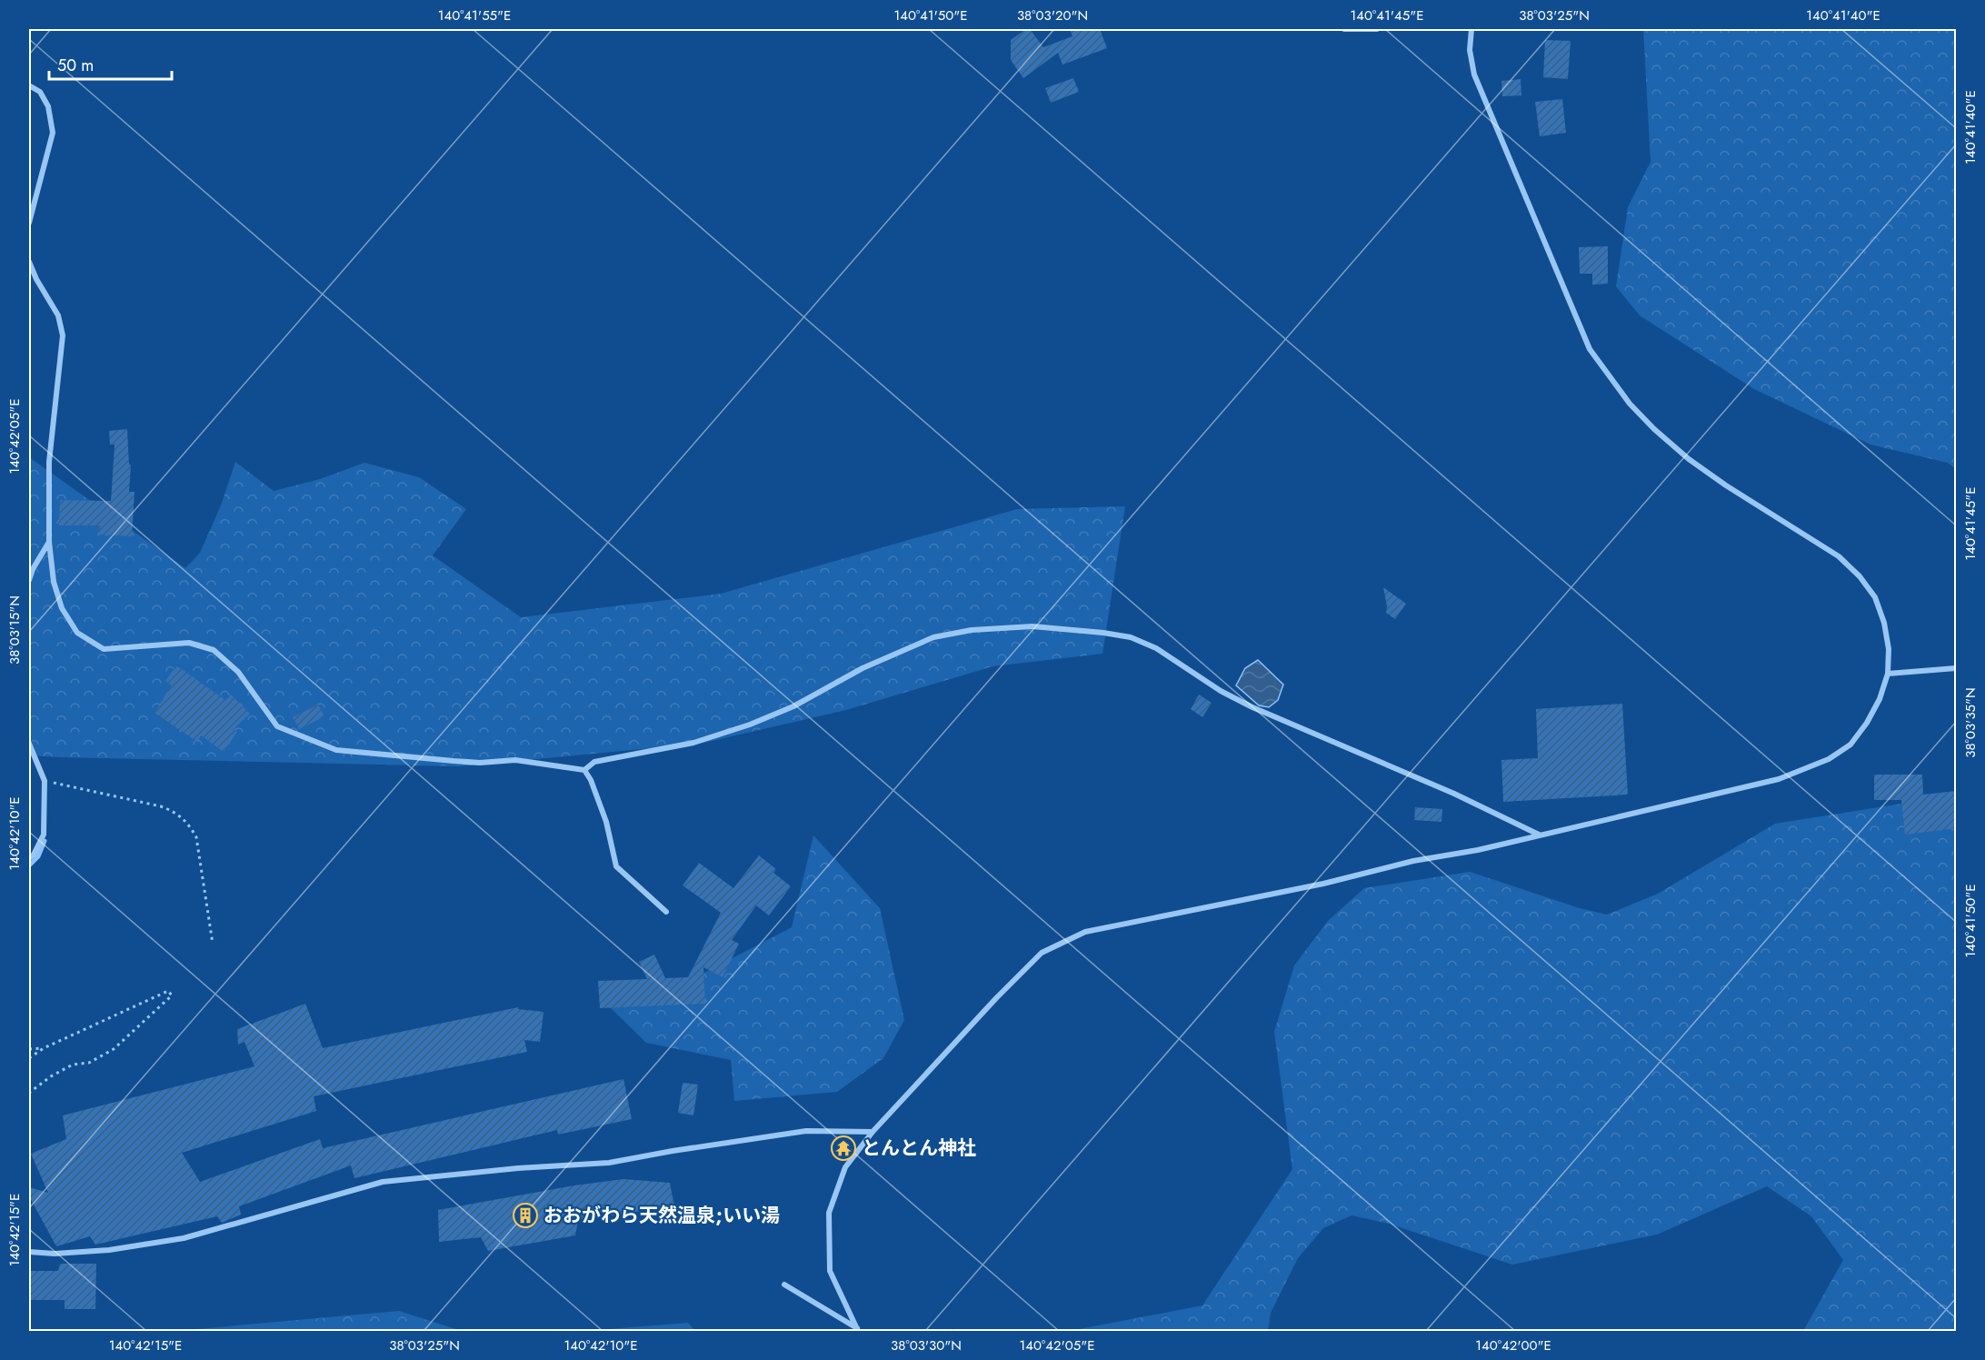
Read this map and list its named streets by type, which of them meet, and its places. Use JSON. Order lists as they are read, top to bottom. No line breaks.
{"places":{"temple":["とんとん神社"],"building":["おおがわら天然温泉;いい湯"]},"scale_bar":"50 m","coordinates":["140°41'55\"E","140°41'50\"E","38°03'20\"N","140°41'45\"E","38°03'25\"N","140°41'40\"E","140°42'05\"E","38°03'15\"N","38°03'35\"N","140°42'10\"E","140°42'15\"E","38°03'30\"N","140°42'00\"E"]}
